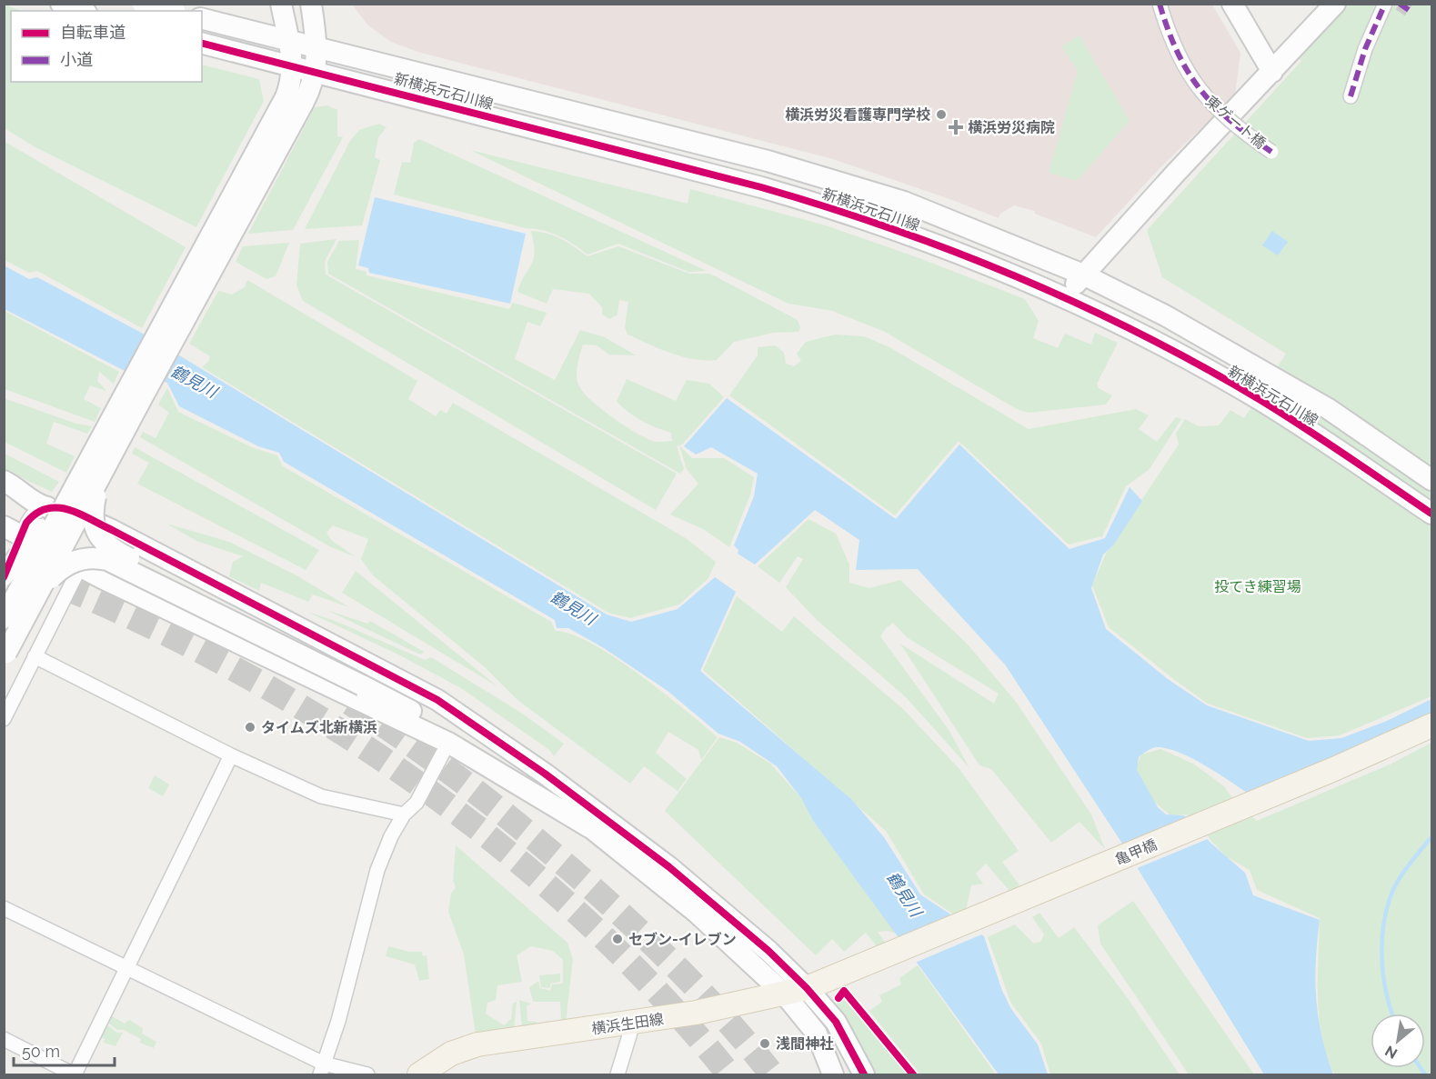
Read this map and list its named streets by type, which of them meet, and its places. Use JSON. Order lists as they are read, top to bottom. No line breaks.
{"streets":{"main road":["亀甲橋","横浜生田線"],"street":["新横浜元石川線","東ゲート橋"]},"crossings":[["亀甲橋","横浜生田線"]],"water":["鶴見川"],"parks":["投てき練習場"],"places":{"other":["横浜労災看護専門学校","タイムズ北新横浜","セブン-イレブン","浅間神社"],"health":["横浜労災病院"]},"legend":["自転車道","小道"],"scale_bar":"50 m","north":"bottom left"}
